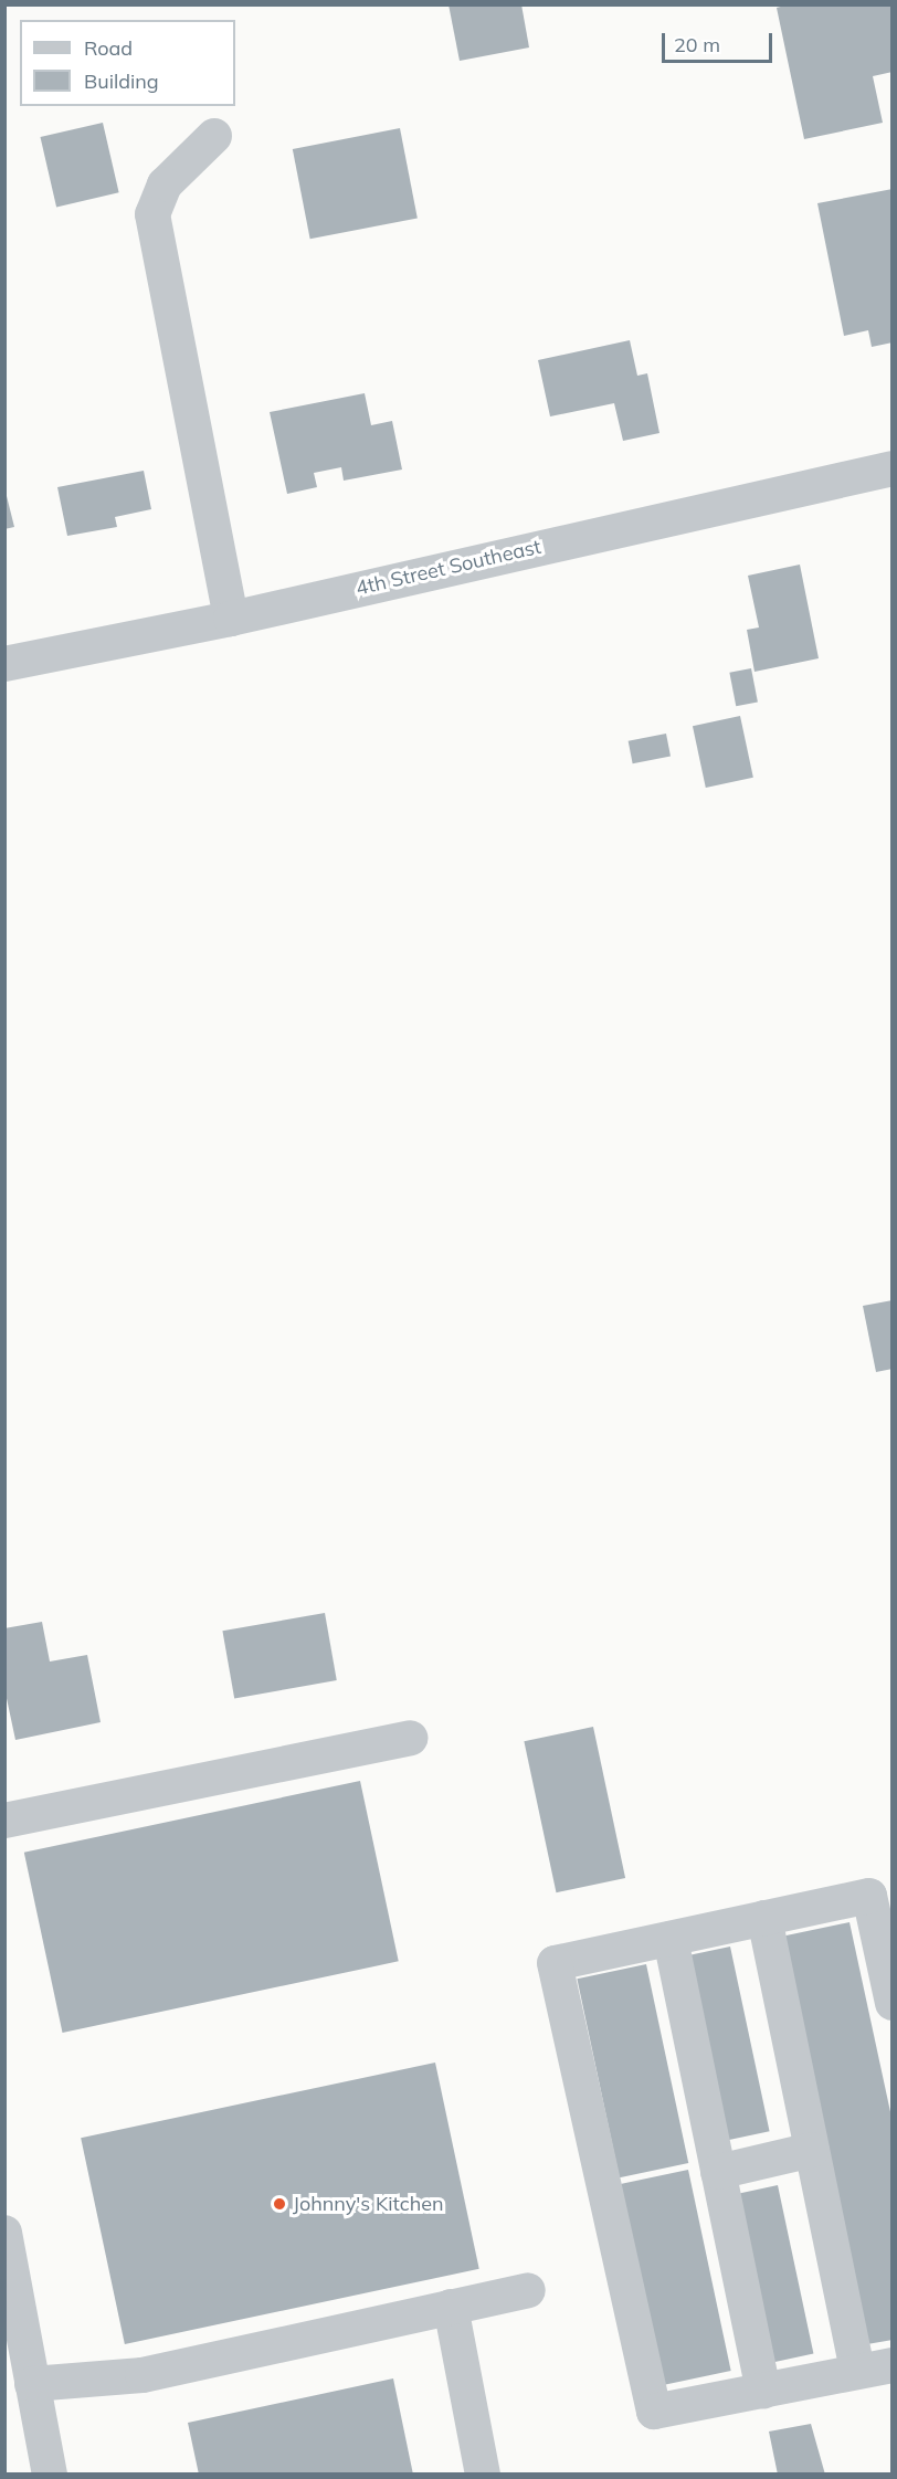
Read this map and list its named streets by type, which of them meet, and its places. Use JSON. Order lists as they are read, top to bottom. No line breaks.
{"streets":{"street":["4th Street Southeast"]},"places":["Johnny's Kitchen"],"legend":["Road","Building"],"scale_bar":"20 m"}
